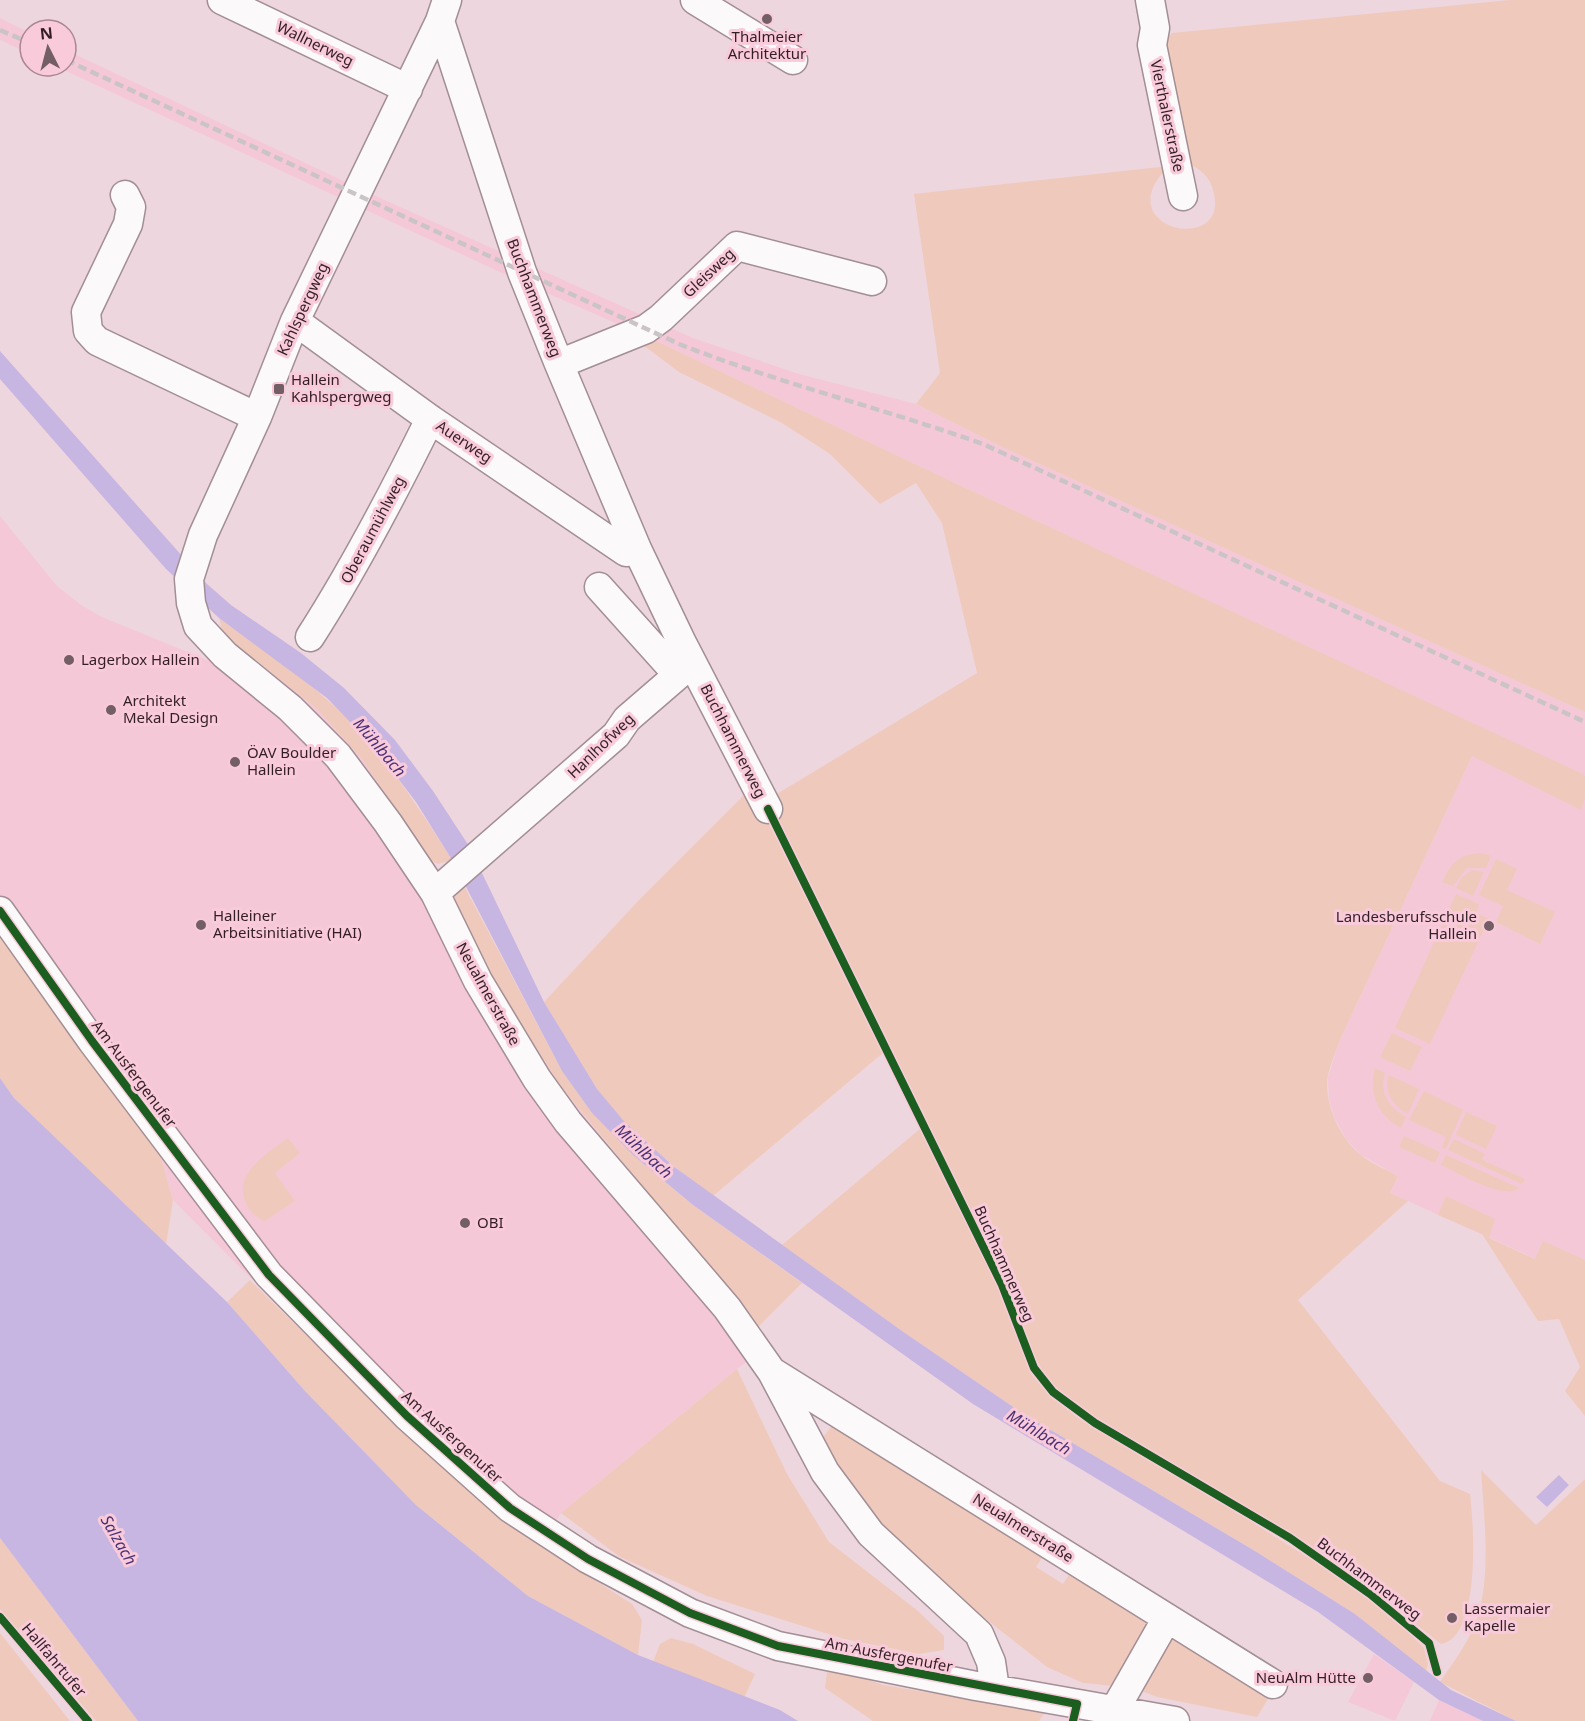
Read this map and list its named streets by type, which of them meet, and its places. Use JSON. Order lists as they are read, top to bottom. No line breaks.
{"streets":{"street":["Wallnerweg","Vierthalerstraße","Gleisweg","Buchhammerweg","Kahlspergweg","Auerweg","Oberaumühlweg","Hanlhofweg","Neualmerstraße","Am Ausfergenufer"],"cycle path":["Hallfahrtufer"]},"crossings":[["Wallnerweg","Kahlspergweg"],["Gleisweg","Buchhammerweg"],["Buchhammerweg","Kahlspergweg"],["Buchhammerweg","Auerweg"],["Kahlspergweg","Auerweg"],["Kahlspergweg","Neualmerstraße"],["Auerweg","Oberaumühlweg"],["Hanlhofweg","Neualmerstraße"],["Neualmerstraße","Am Ausfergenufer"]],"water":["Mühlbach","Salzach"],"places":{"other":["Thalmeier Architektur","Lagerbox Hallein","Architekt Mekal Design","ÖAV Boulder Hallein","Halleiner Arbeitsinitiative (HAI)","Landesberufsschule Hallein","OBI","Lassermaier Kapelle","NeuAlm Hütte"],"transit":["Hallein Kahlspergweg"]},"north":"top"}
